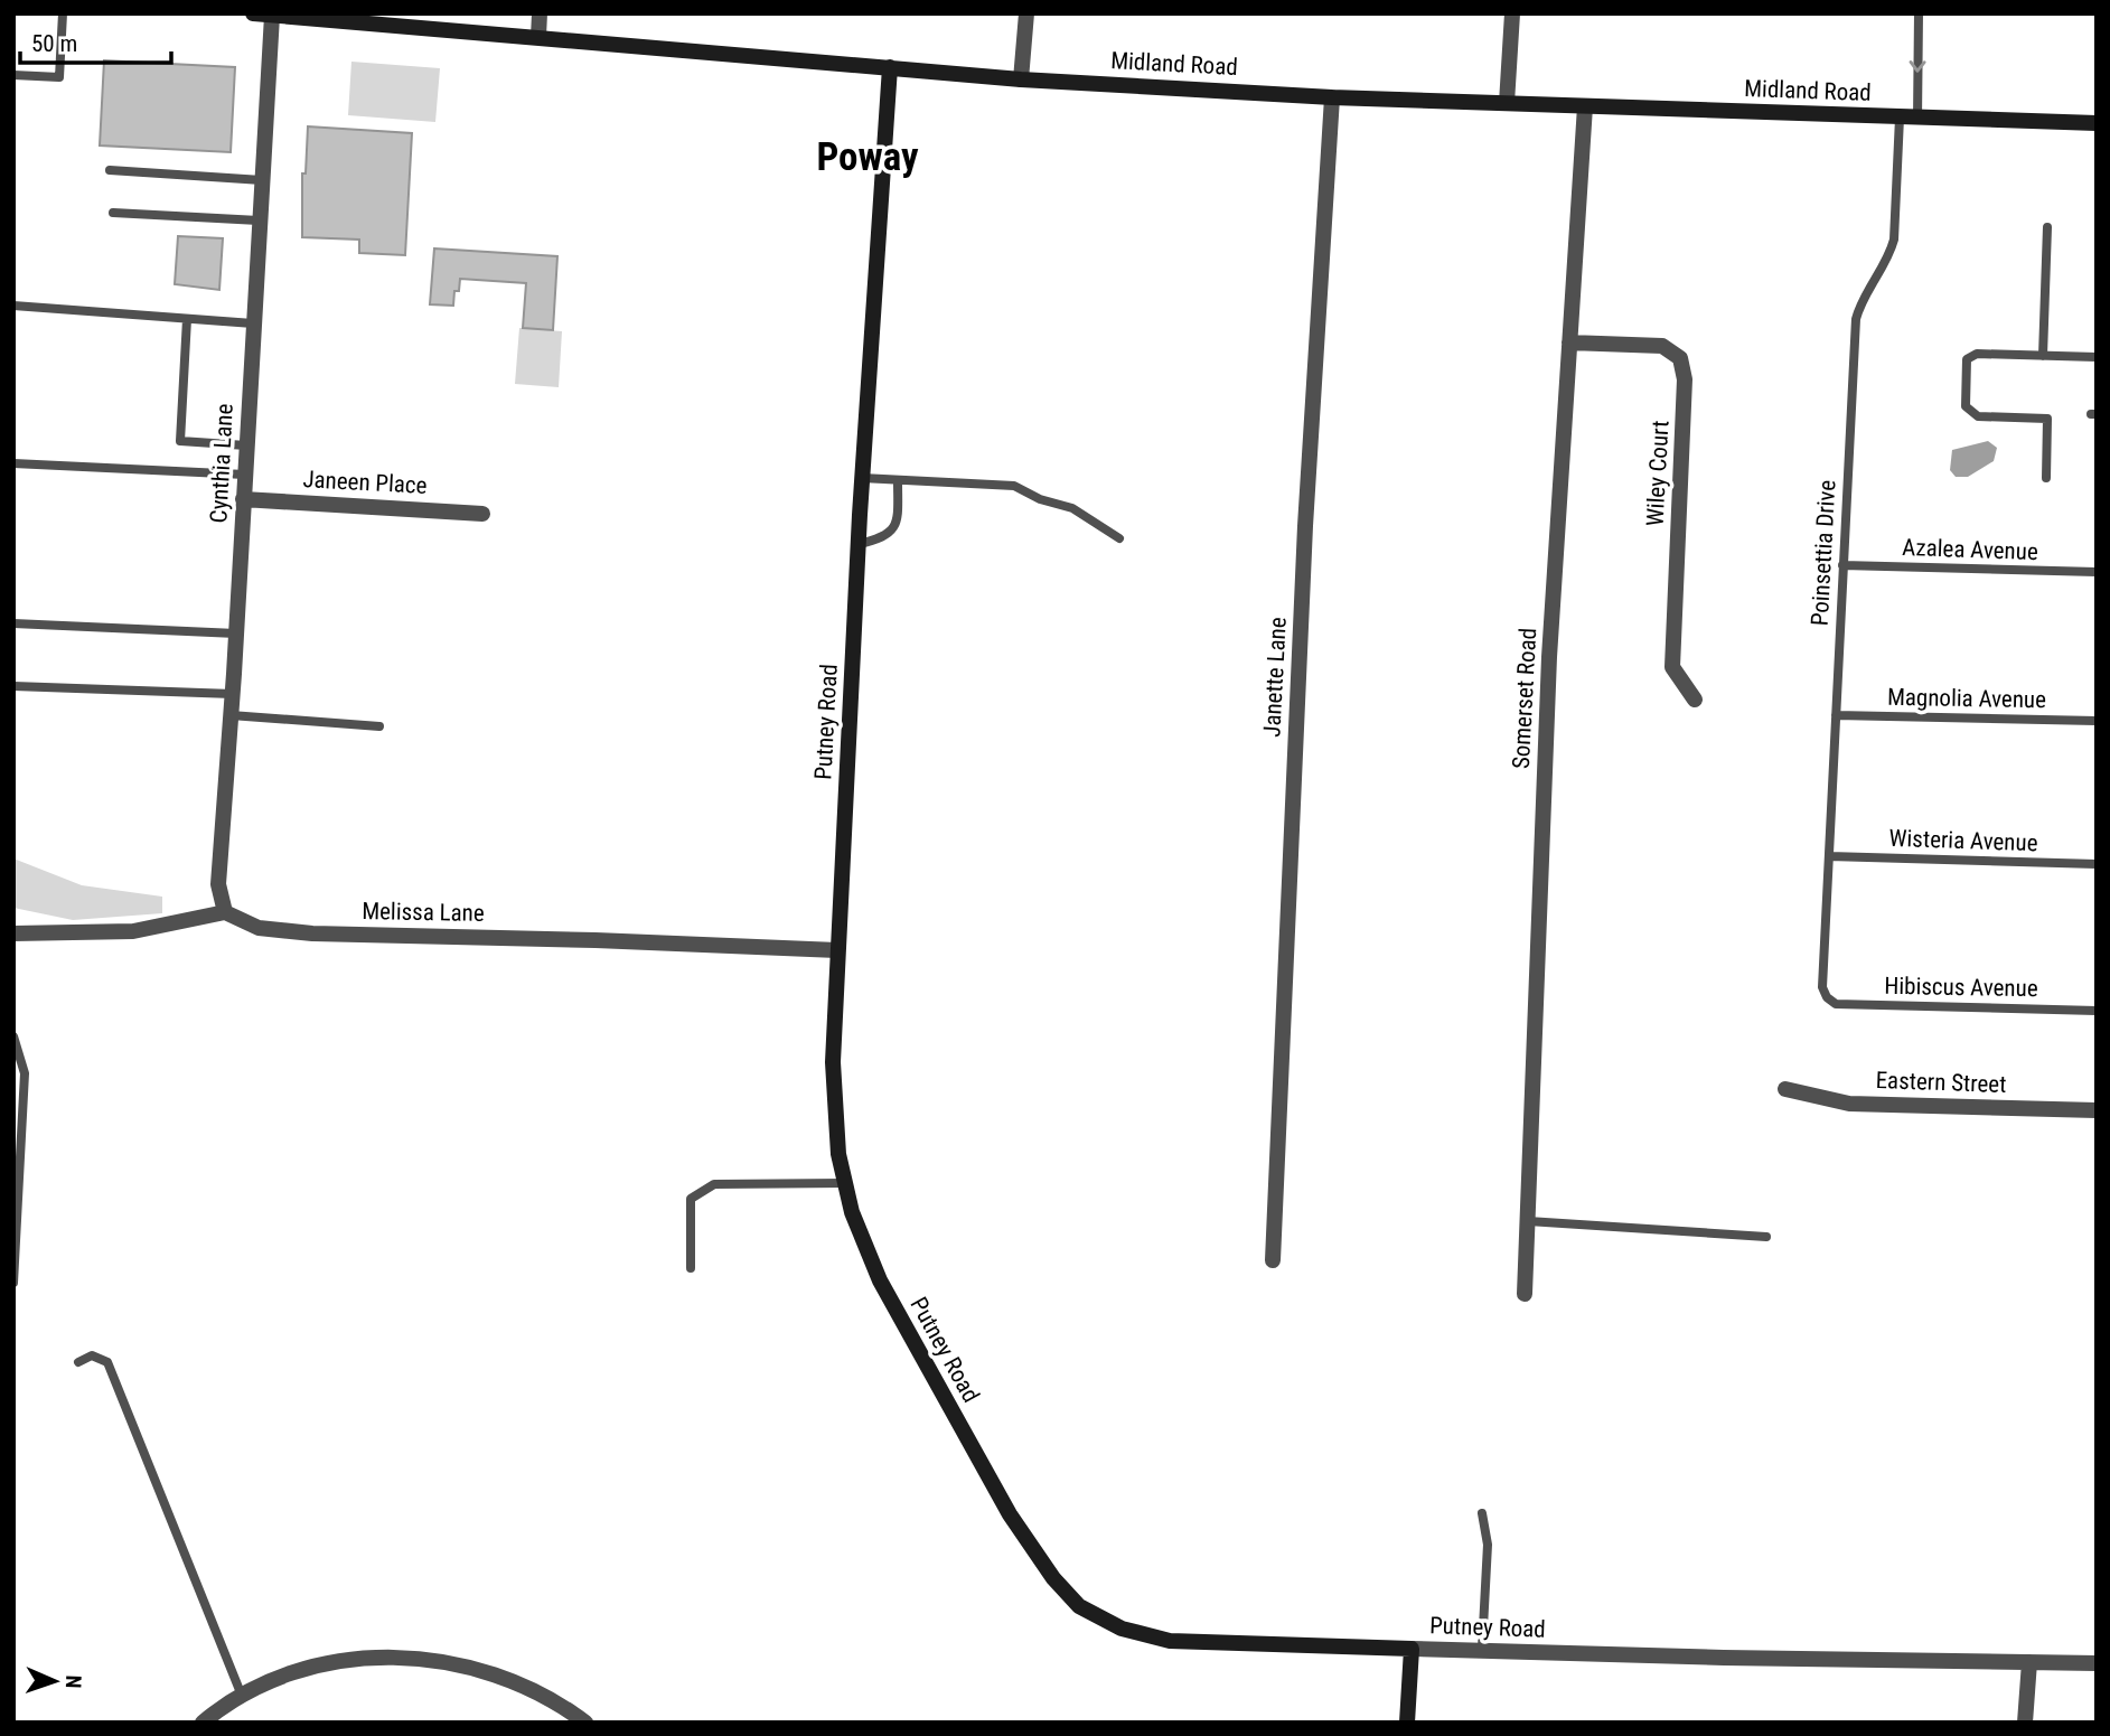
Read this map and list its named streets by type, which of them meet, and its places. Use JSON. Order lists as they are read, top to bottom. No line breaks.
{"streets":{"street":["Midland Road","Cynthia Lane","Wiley Court","Janeen Place","Janette Lane","Somerset Road","Putney Road","Melissa Lane","Eastern Street"],"lane":["Azalea Avenue","Poinsettia Drive","Magnolia Avenue","Wisteria Avenue","Hibiscus Avenue"]},"crossings":[["Midland Road","Cynthia Lane"],["Midland Road","Poinsettia Drive"],["Midland Road","Janette Lane"],["Midland Road","Somerset Road"],["Midland Road","Putney Road"],["Cynthia Lane","Janeen Place"],["Cynthia Lane","Melissa Lane"],["Wiley Court","Somerset Road"],["Azalea Avenue","Poinsettia Drive"],["Poinsettia Drive","Magnolia Avenue"],["Poinsettia Drive","Wisteria Avenue"],["Poinsettia Drive","Hibiscus Avenue"],["Putney Road","Melissa Lane"]],"districts":["Poway"],"scale_bar":"50 m","north":"right"}
